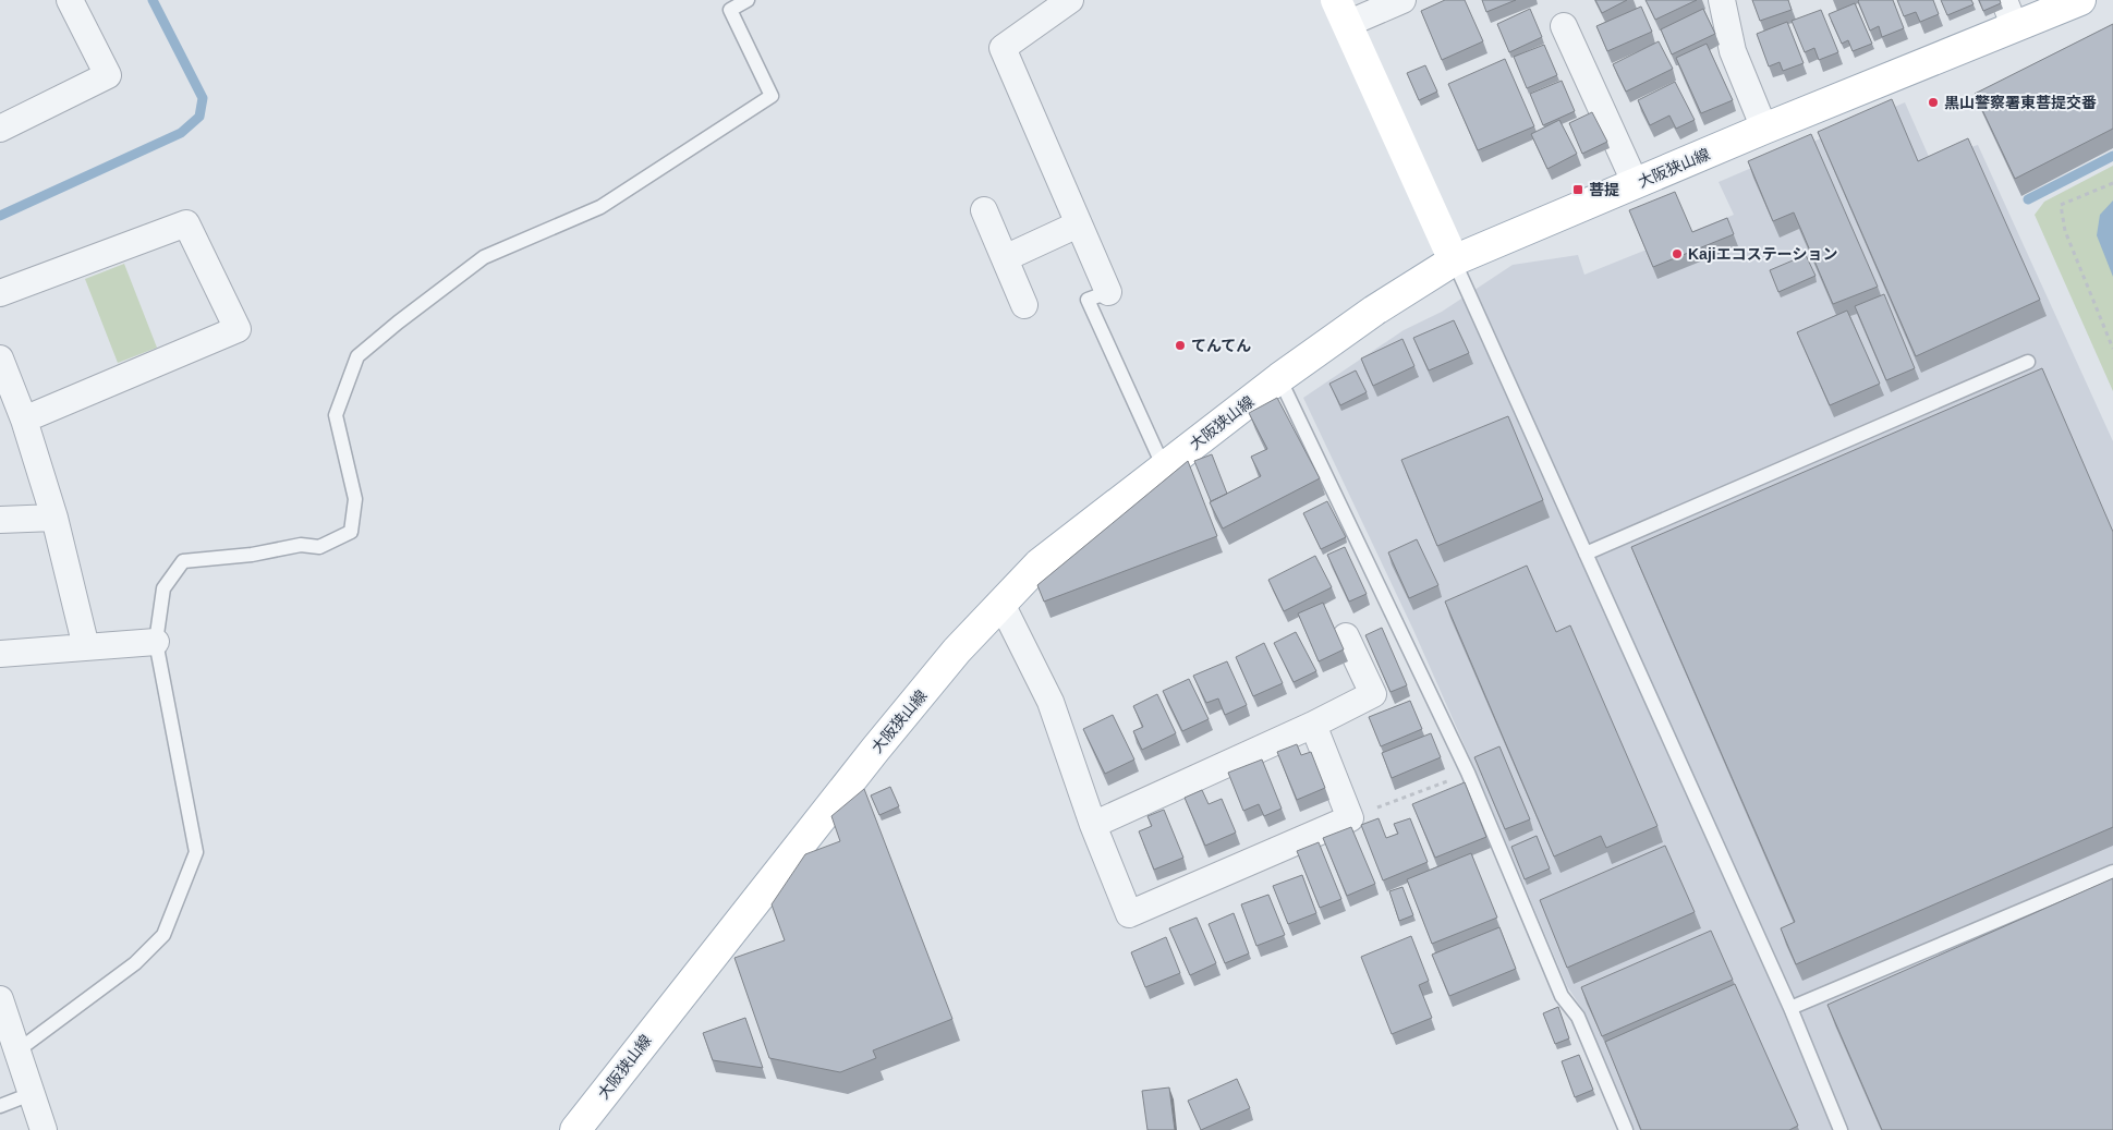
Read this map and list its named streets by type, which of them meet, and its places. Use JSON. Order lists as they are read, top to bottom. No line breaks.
{"streets":{"main road":["大阪狭山線"]},"places":{"other":["黒山警察署東菩提交番","Kajiエコステーション","てんてん"],"transit":["菩提"]}}
